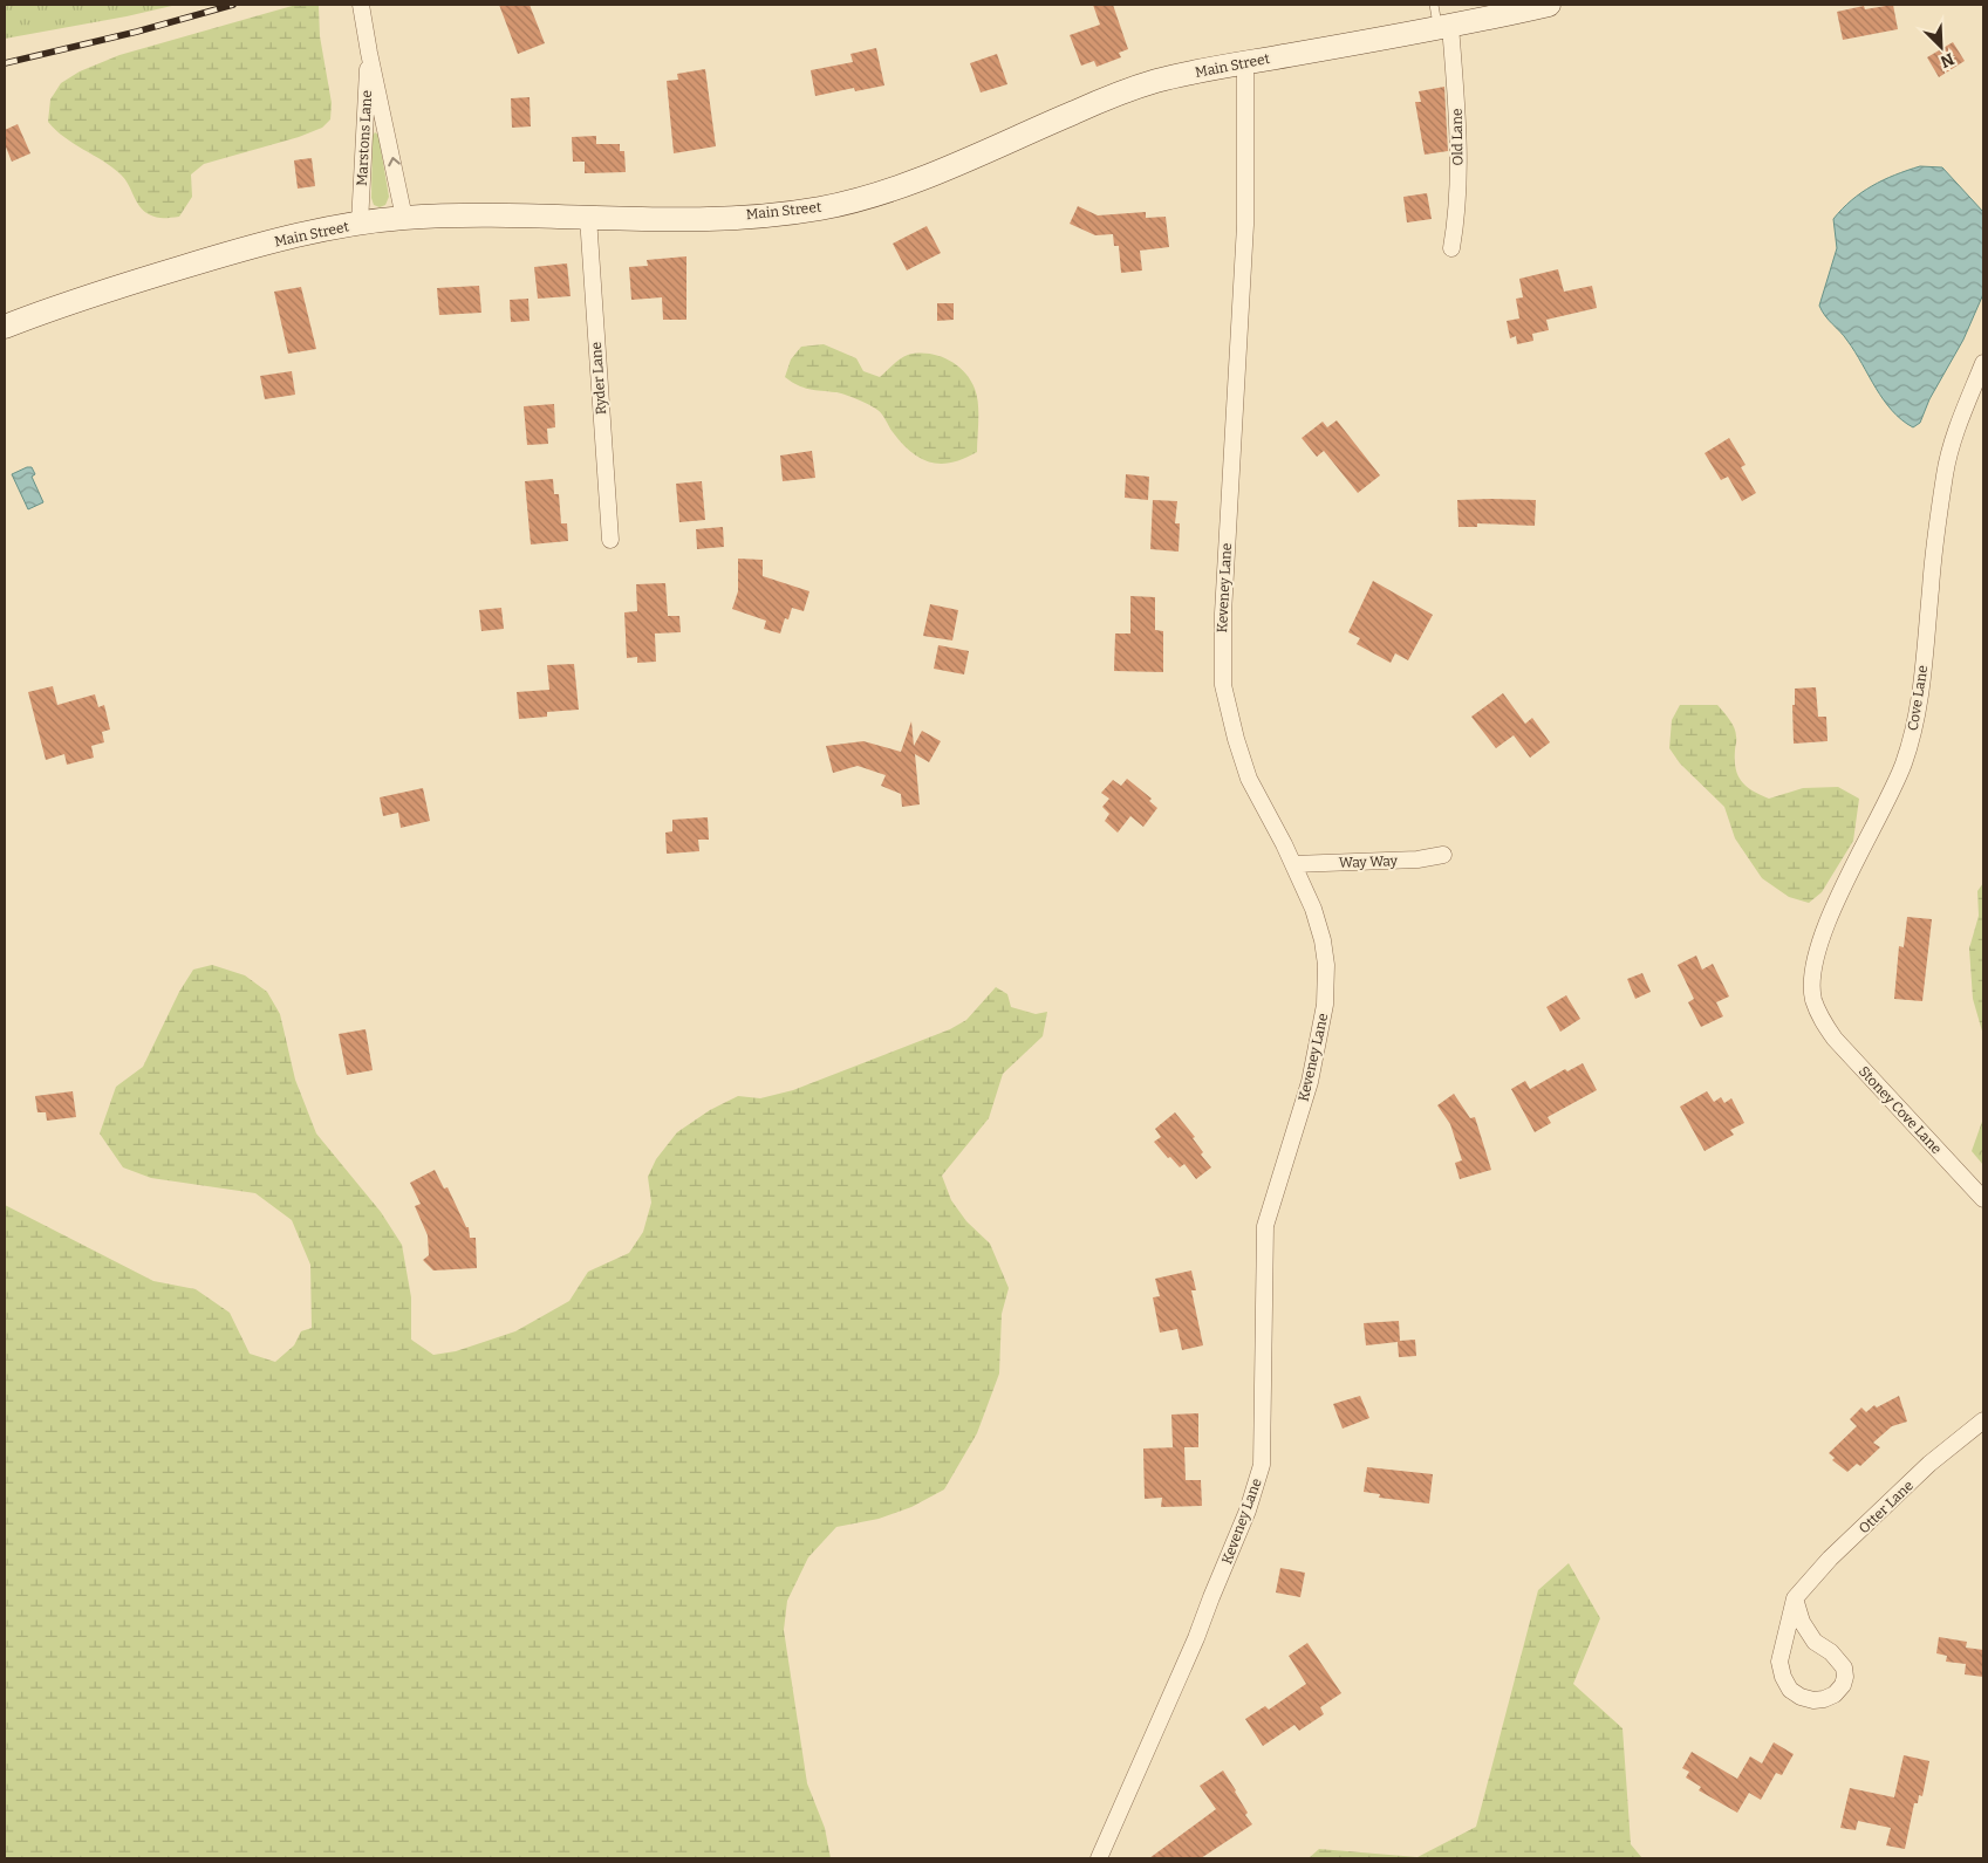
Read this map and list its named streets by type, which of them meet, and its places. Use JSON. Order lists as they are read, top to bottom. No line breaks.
{"streets":{"main road":["Main Street"],"street":["Old Lane","Marstons Lane","Ryder Lane","Keveney Lane","Cove Lane","Way Way","Stoney Cove Lane","Otter Lane"]},"crossings":[["Main Street","Old Lane"],["Main Street","Marstons Lane"],["Main Street","Ryder Lane"],["Main Street","Keveney Lane"],["Keveney Lane","Way Way"],["Cove Lane","Stoney Cove Lane"]],"north":"bottom right"}
